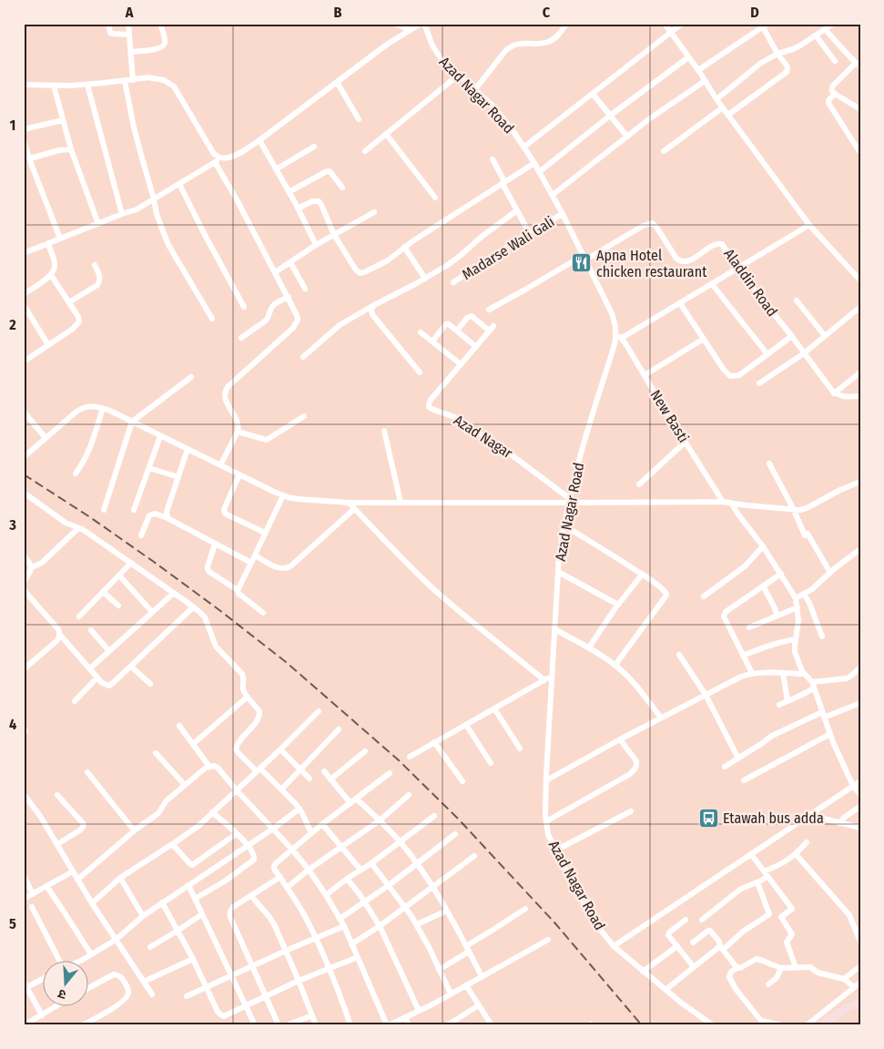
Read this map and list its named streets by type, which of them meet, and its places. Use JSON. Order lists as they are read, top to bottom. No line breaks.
{"streets":{"street":["Azad Nagar Road","Madarse Wali Gali","Aladdin Road","New Basti","Azad Nagar"]},"crossings":[["Azad Nagar Road","Madarse Wali Gali"],["Azad Nagar Road","Aladdin Road"],["Azad Nagar Road","New Basti"],["Azad Nagar Road","Azad Nagar"]],"places":{"restaurant":["Apna Hotel chicken restaurant"],"bus stop":["Etawah bus adda"]},"north":"bottom","grid":{"columns":["A","B","C","D"],"rows":["1","2","3","4","5"]}}
